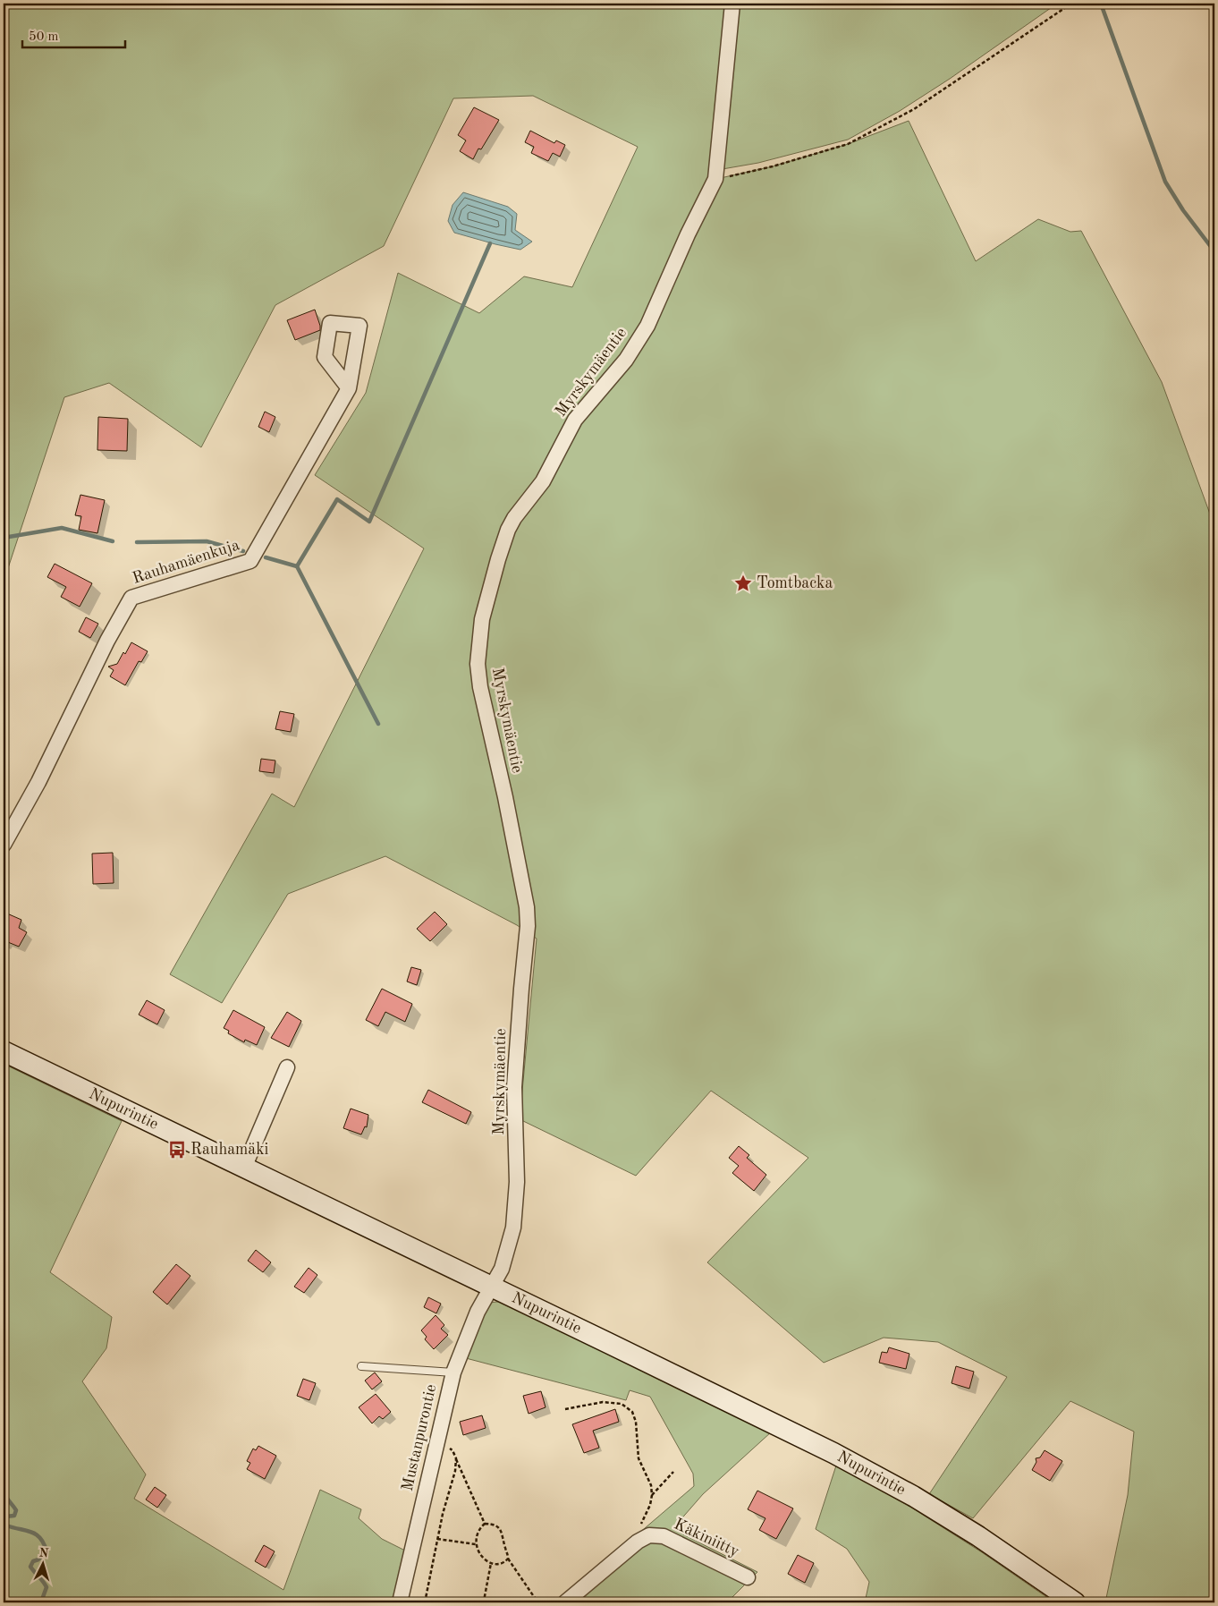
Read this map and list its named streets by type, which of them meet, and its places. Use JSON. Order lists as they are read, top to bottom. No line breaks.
{"streets":{"main road":["Nupurintie"],"street":["Myrskymäentie","Rauhamäenkuja","Mustanpurontie","Käkiniitty"]},"crossings":[["Myrskymäentie","Nupurintie"],["Myrskymäentie","Mustanpurontie"],["Nupurintie","Mustanpurontie"]],"places":{"place":["Tomtbacka"],"bus stop":["Rauhamäki"]},"scale_bar":"50 m","north":"top"}
